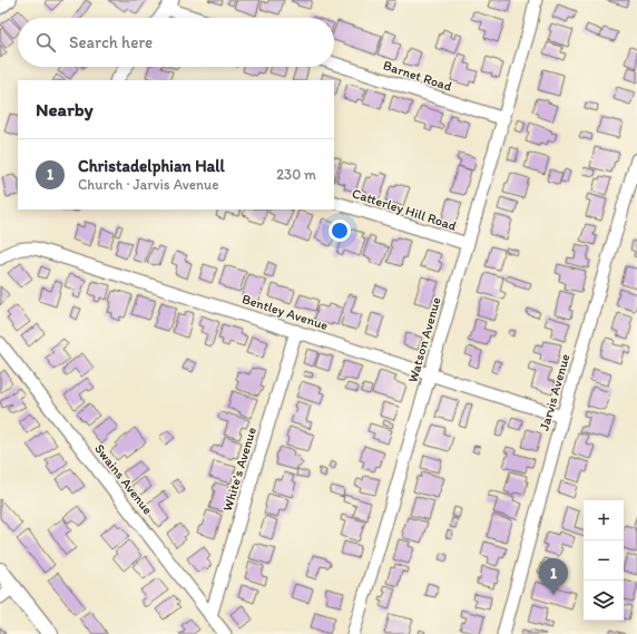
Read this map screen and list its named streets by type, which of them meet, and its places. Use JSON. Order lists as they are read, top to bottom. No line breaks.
{"streets":{"street":["Barnet Road","Catterley Hill Road","Bentley Avenue","Watson Avenue","Jarvis Avenue","White's Avenue","Swains Avenue"]},"crossings":[["Barnet Road","Watson Avenue"],["Catterley Hill Road","Watson Avenue"],["Bentley Avenue","Watson Avenue"],["Bentley Avenue","Jarvis Avenue"],["Bentley Avenue","White's Avenue"],["White's Avenue","Swains Avenue"]],"page":{"search":"Search here","heading":"Nearby","list":[{"mark":"1","name":"Christadelphian Hall","note":"Church · Jarvis Avenue","value":"230 m"}],"map_buttons":["+","−"],"pins":"1"}}
